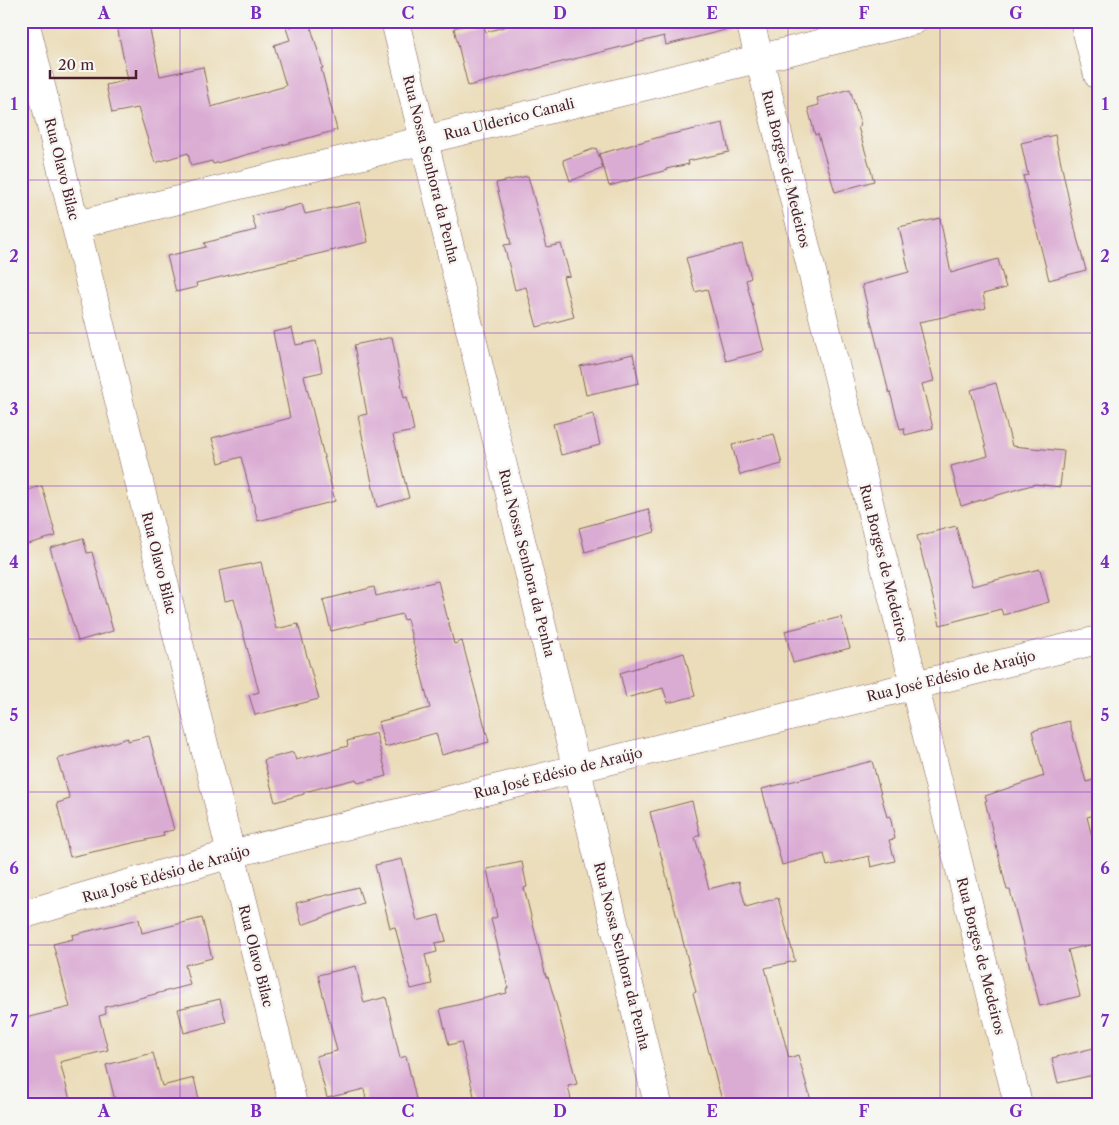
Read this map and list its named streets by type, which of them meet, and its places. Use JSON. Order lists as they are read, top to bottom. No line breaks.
{"streets":{"street":["Rua Ulderico Canali","Rua Olavo Bilac","Rua Nossa Senhora da Penha","Rua Borges de Medeiros","Rua José Edésio de Araújo"]},"crossings":[["Rua Ulderico Canali","Rua Olavo Bilac"],["Rua Ulderico Canali","Rua Nossa Senhora da Penha"],["Rua Ulderico Canali","Rua Borges de Medeiros"],["Rua Olavo Bilac","Rua José Edésio de Araújo"],["Rua Nossa Senhora da Penha","Rua José Edésio de Araújo"],["Rua Borges de Medeiros","Rua José Edésio de Araújo"]],"scale_bar":"20 m","grid":{"columns":["A","B","C","D","E","F","G"],"rows":["1","2","3","4","5","6","7"]}}
